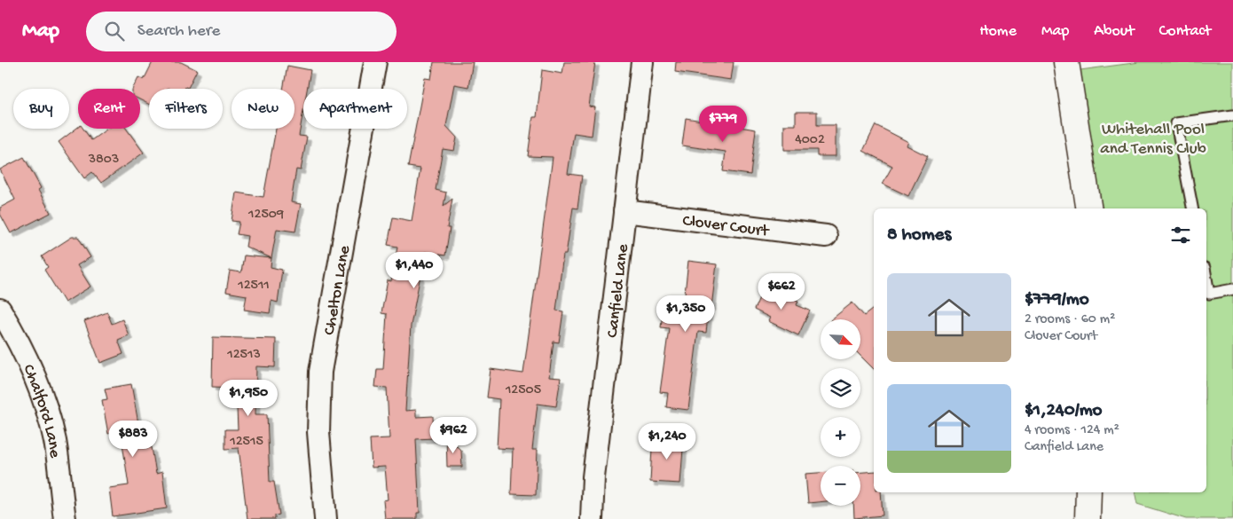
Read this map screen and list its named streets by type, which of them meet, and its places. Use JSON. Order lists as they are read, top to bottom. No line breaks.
{"streets":{"street":["Clover Court","Chelton Lane","Canfield Lane","Chalford Lane"]},"crossings":[["Clover Court","Canfield Lane"]],"parks":["Whitehall Pool and Tennis Club"],"house_numbers":["4002","3803","12509","12511","12513","12505","12515"],"north":"bottom right","page":{"header":"Map","search":"Search here","nav":["Home","Map","About","Contact"],"chip":["Buy","Rent","Filters","New","Apartment"],"price":["$779","$1,440","$662","$1,350","$1,950","$962","$883","$1,240"],"heading":"8 homes","list":[{"name":"$779/mo","note":"2 rooms · 60 m² · Clover Court"},{"name":"$1,240/mo","note":"4 rooms · 124 m² · Canfield Lane"}],"map_buttons":["+","−"]}}
